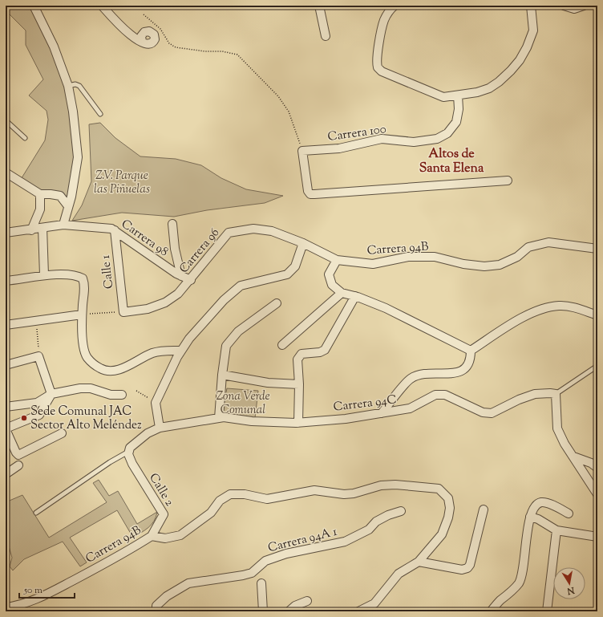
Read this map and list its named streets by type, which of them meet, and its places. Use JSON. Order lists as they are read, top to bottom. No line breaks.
{"streets":{"street":["Carrera 100","Carrera 98","Carrera 94B","Carrera 96","Calle 1","Carrera 94C","Calle 2","Carrera 94A 1"]},"crossings":[["Carrera 98","Carrera 96"],["Carrera 98","Calle 1"],["Carrera 94B","Carrera 96"],["Carrera 94B","Calle 2"],["Carrera 96","Calle 1"],["Carrera 94C","Calle 2"]],"districts":["Altos de Santa Elena"],"parks":["Z.V. Parque las Piñuelas","Zona Verde Comunal"],"places":["Sede Comunal JAC Sector Alto Meléndez"],"scale_bar":"50 m","north":"bottom"}
